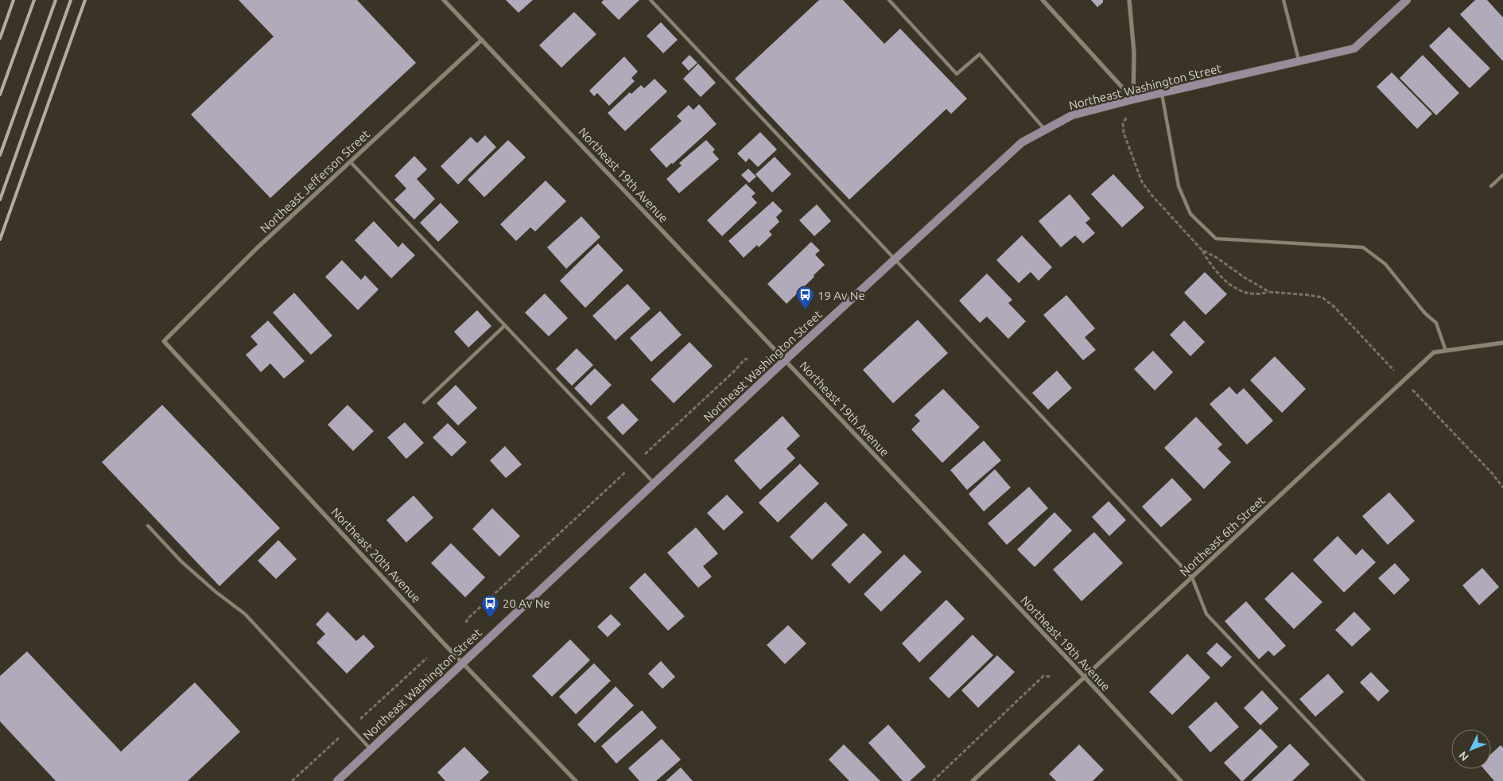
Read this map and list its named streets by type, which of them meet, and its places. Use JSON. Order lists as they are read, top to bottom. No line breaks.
{"streets":{"street":["Northeast Washington Street","Northeast 19th Avenue","Northeast Jefferson Street","Northeast 6th Street","Northeast 20th Avenue"]},"crossings":[["Northeast Washington Street","Northeast 19th Avenue"],["Northeast Washington Street","Northeast 20th Avenue"],["Northeast 19th Avenue","Northeast Jefferson Street"],["Northeast 19th Avenue","Northeast 6th Street"],["Northeast Jefferson Street","Northeast 20th Avenue"]],"places":{"bus stop":["19 Av Ne","20 Av Ne"]},"north":"bottom left"}
